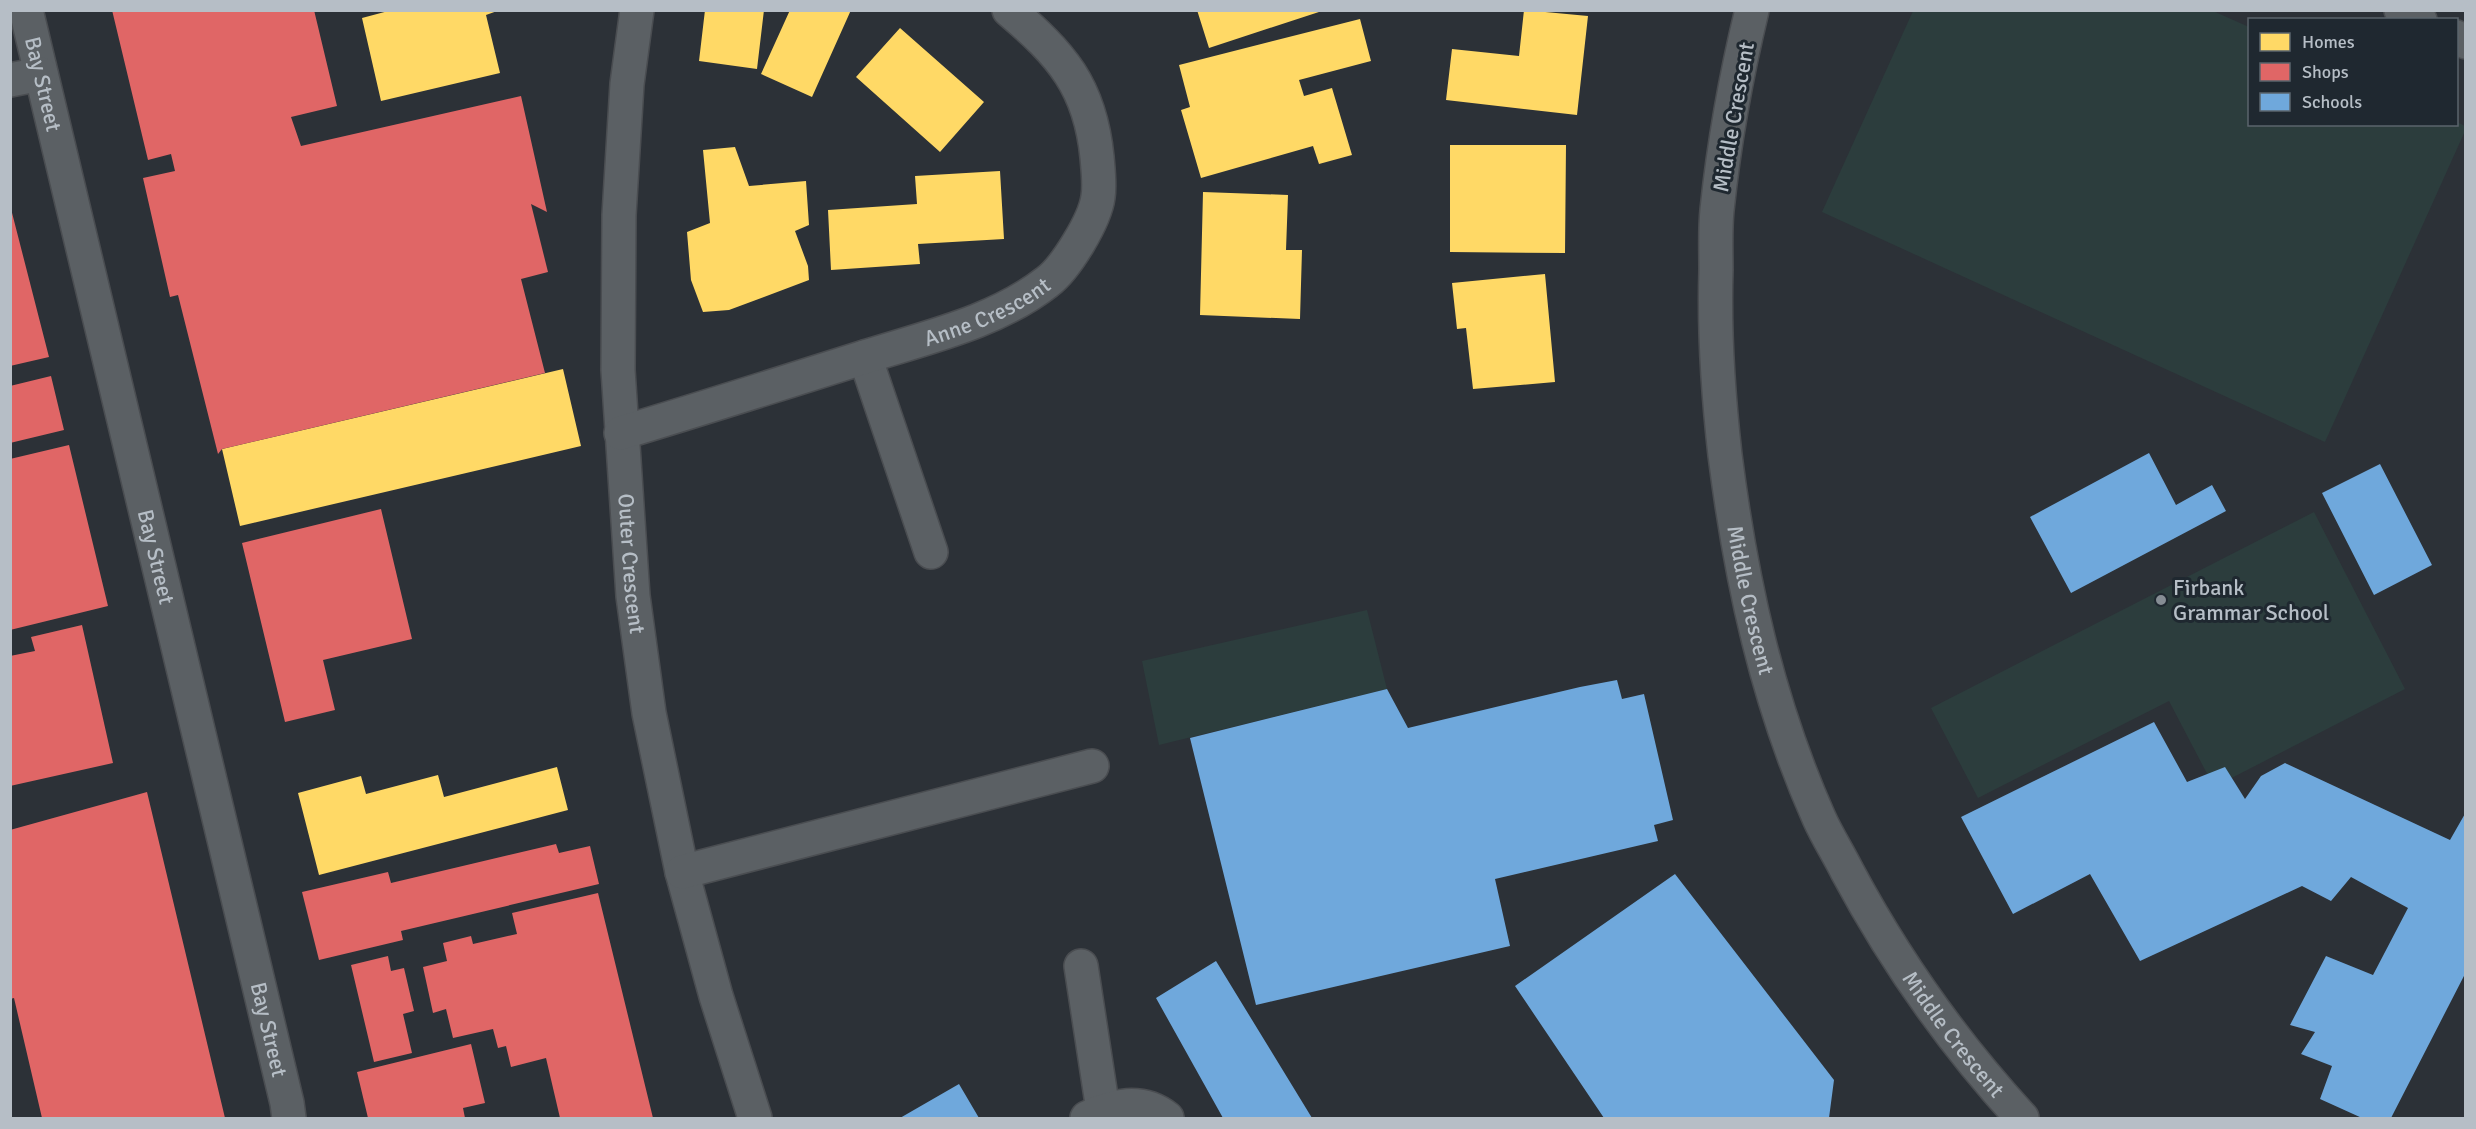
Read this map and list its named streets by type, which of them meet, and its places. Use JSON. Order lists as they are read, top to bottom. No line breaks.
{"streets":{"street":["Bay Street","Middle Crescent","Anne Crescent","Outer Crescent"]},"crossings":[["Anne Crescent","Outer Crescent"]],"places":["Firbank Grammar School"],"legend":["Homes","Shops","Schools"]}
